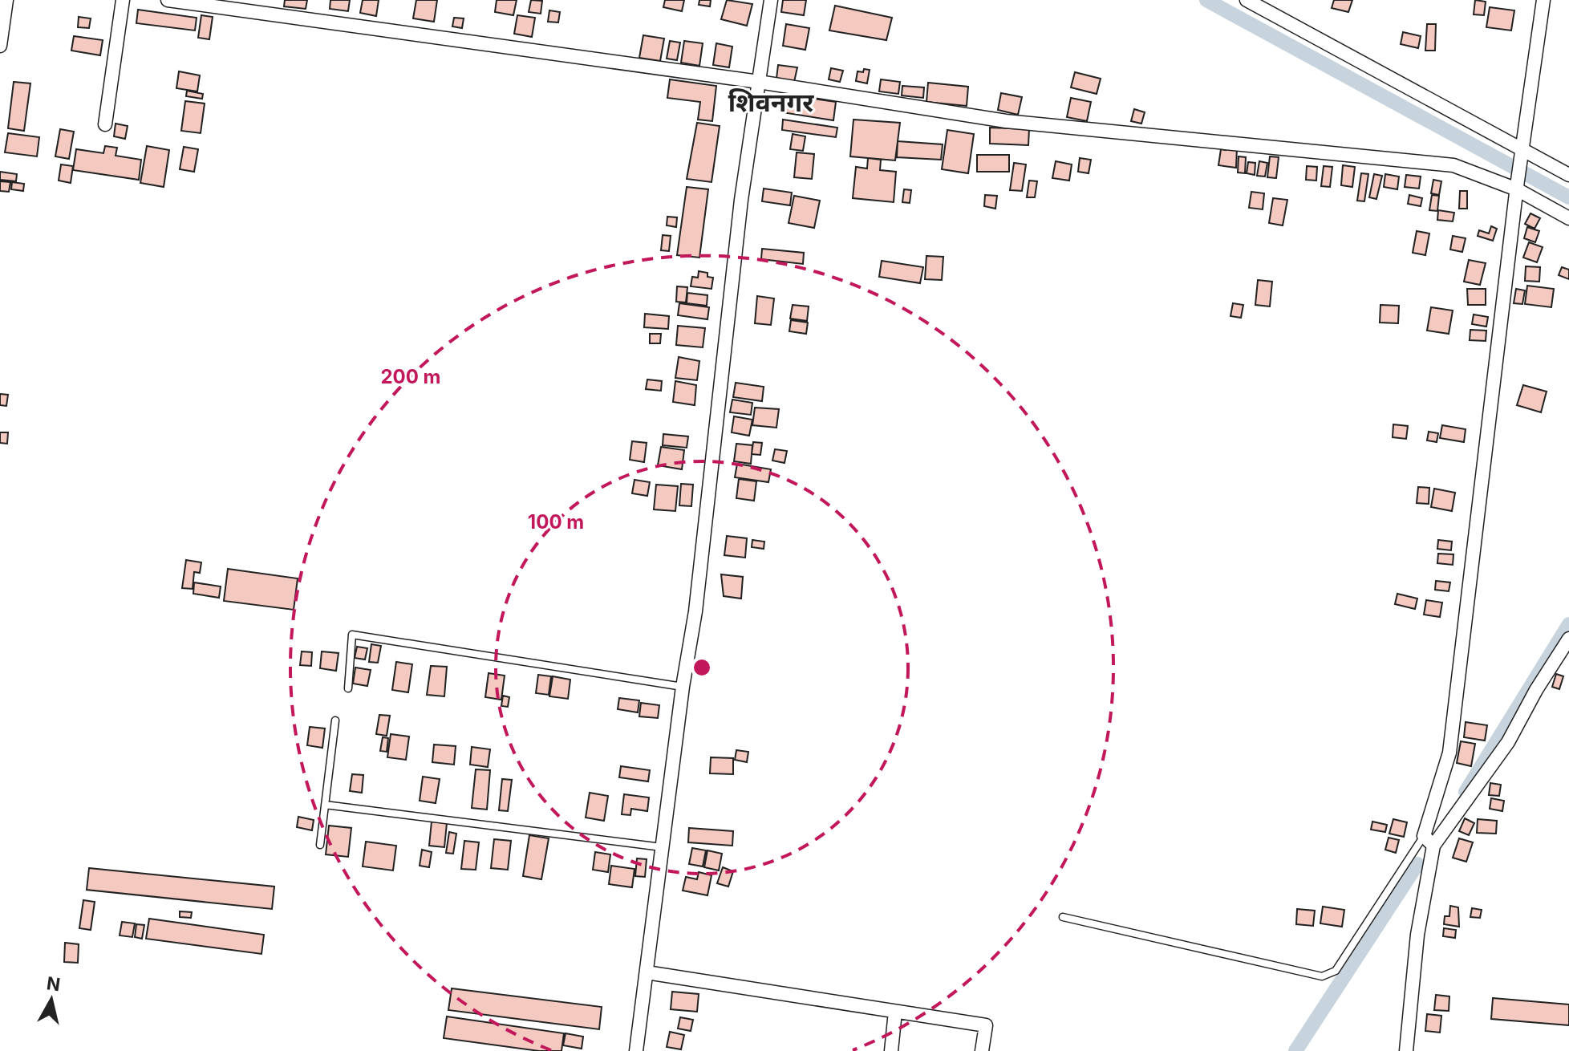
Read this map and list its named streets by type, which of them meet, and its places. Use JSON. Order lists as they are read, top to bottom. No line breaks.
{"districts":["शिवनगर"],"north":"top","rings":["200 m","100 m"]}
